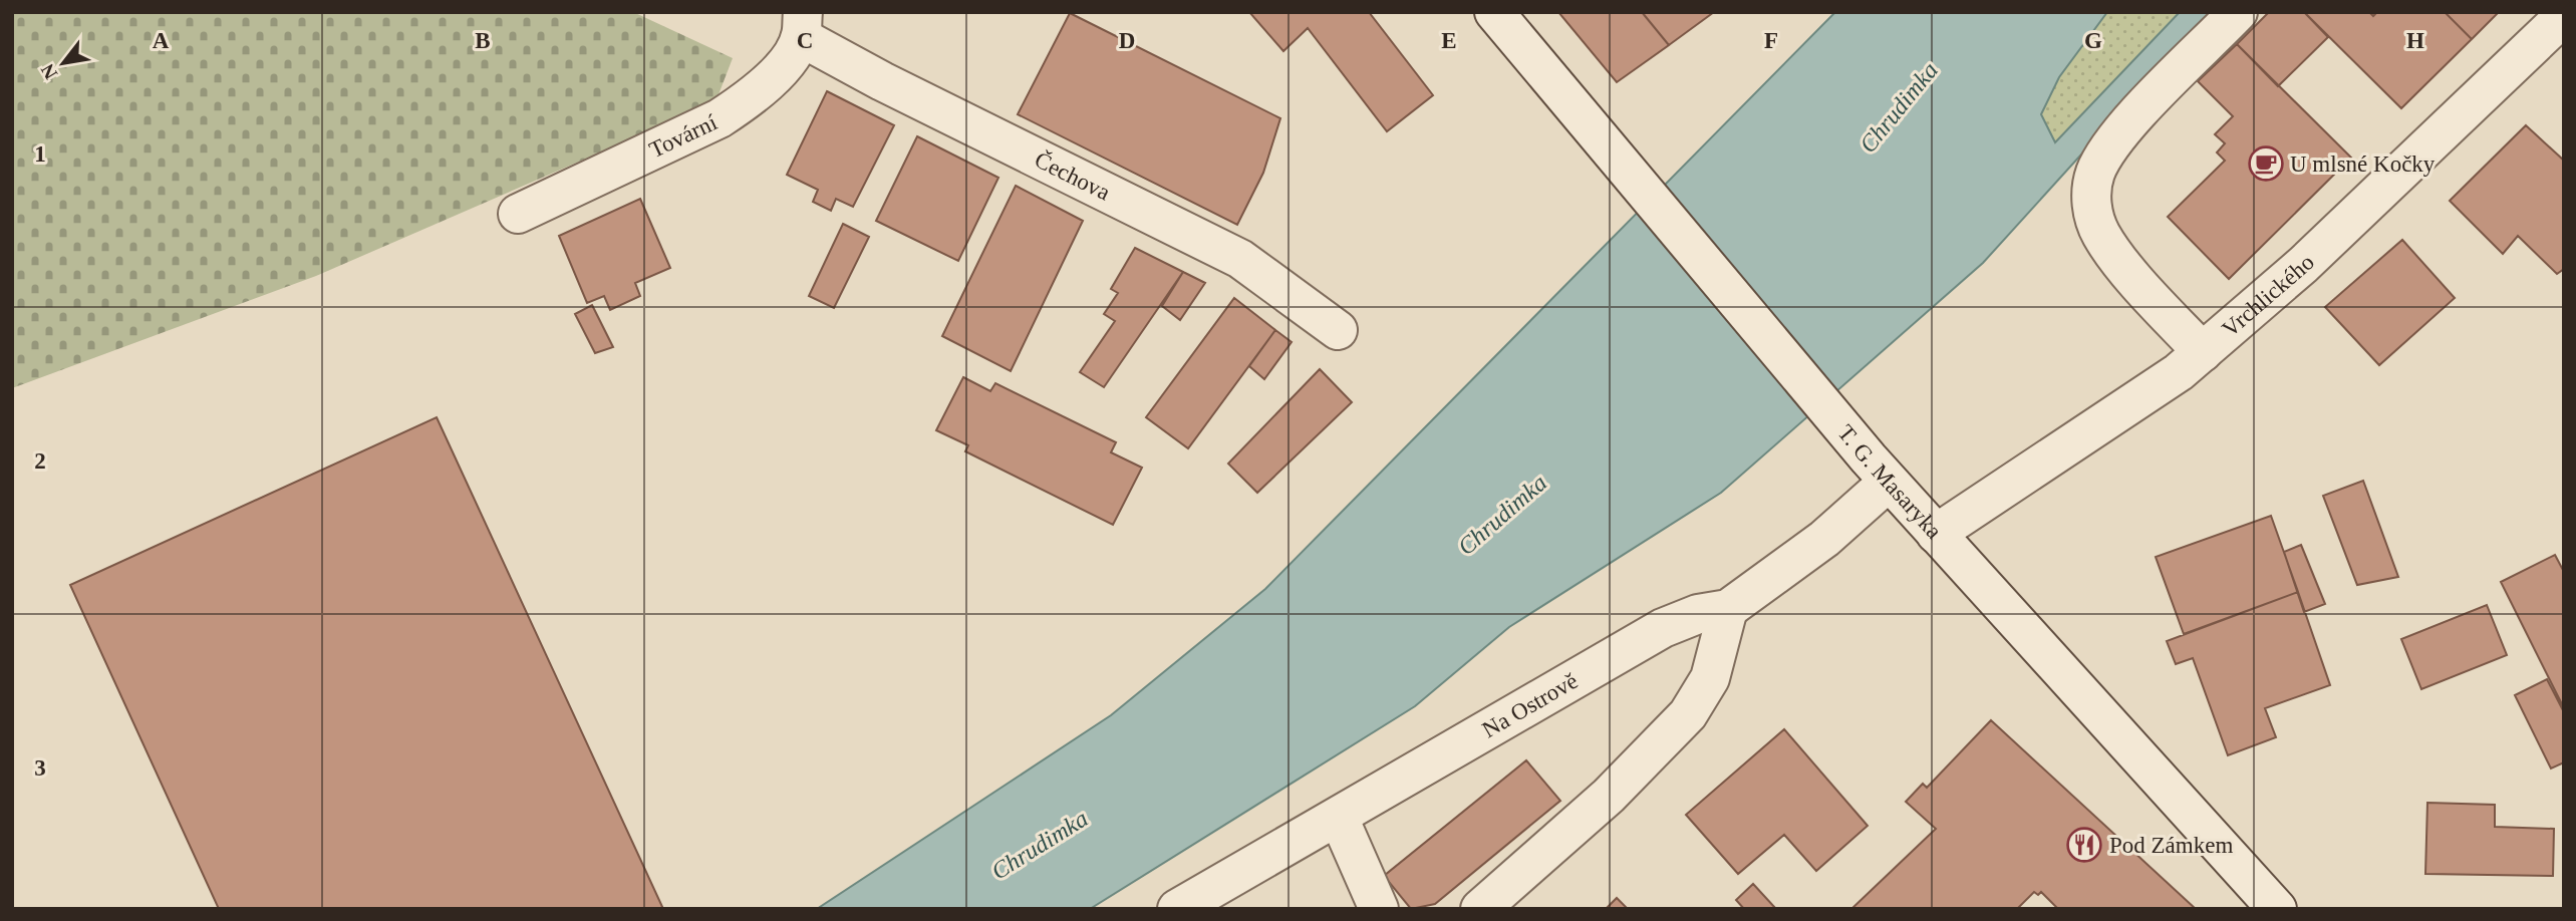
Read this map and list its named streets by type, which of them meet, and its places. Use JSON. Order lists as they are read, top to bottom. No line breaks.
{"streets":{"street":["Tovární","Čechova","Vrchlického","T. G. Masaryka","Na Ostrově"]},"crossings":[["Tovární","Čechova"],["Vrchlického","T. G. Masaryka"],["T. G. Masaryka","Na Ostrově"]],"water":["Chrudimka"],"places":{"cafe":["U mlsné Kočky"],"restaurant":["Pod Zámkem"]},"north":"bottom left","grid":{"columns":["A","B","C","D","E","F","G","H"],"rows":["1","2","3"]}}
